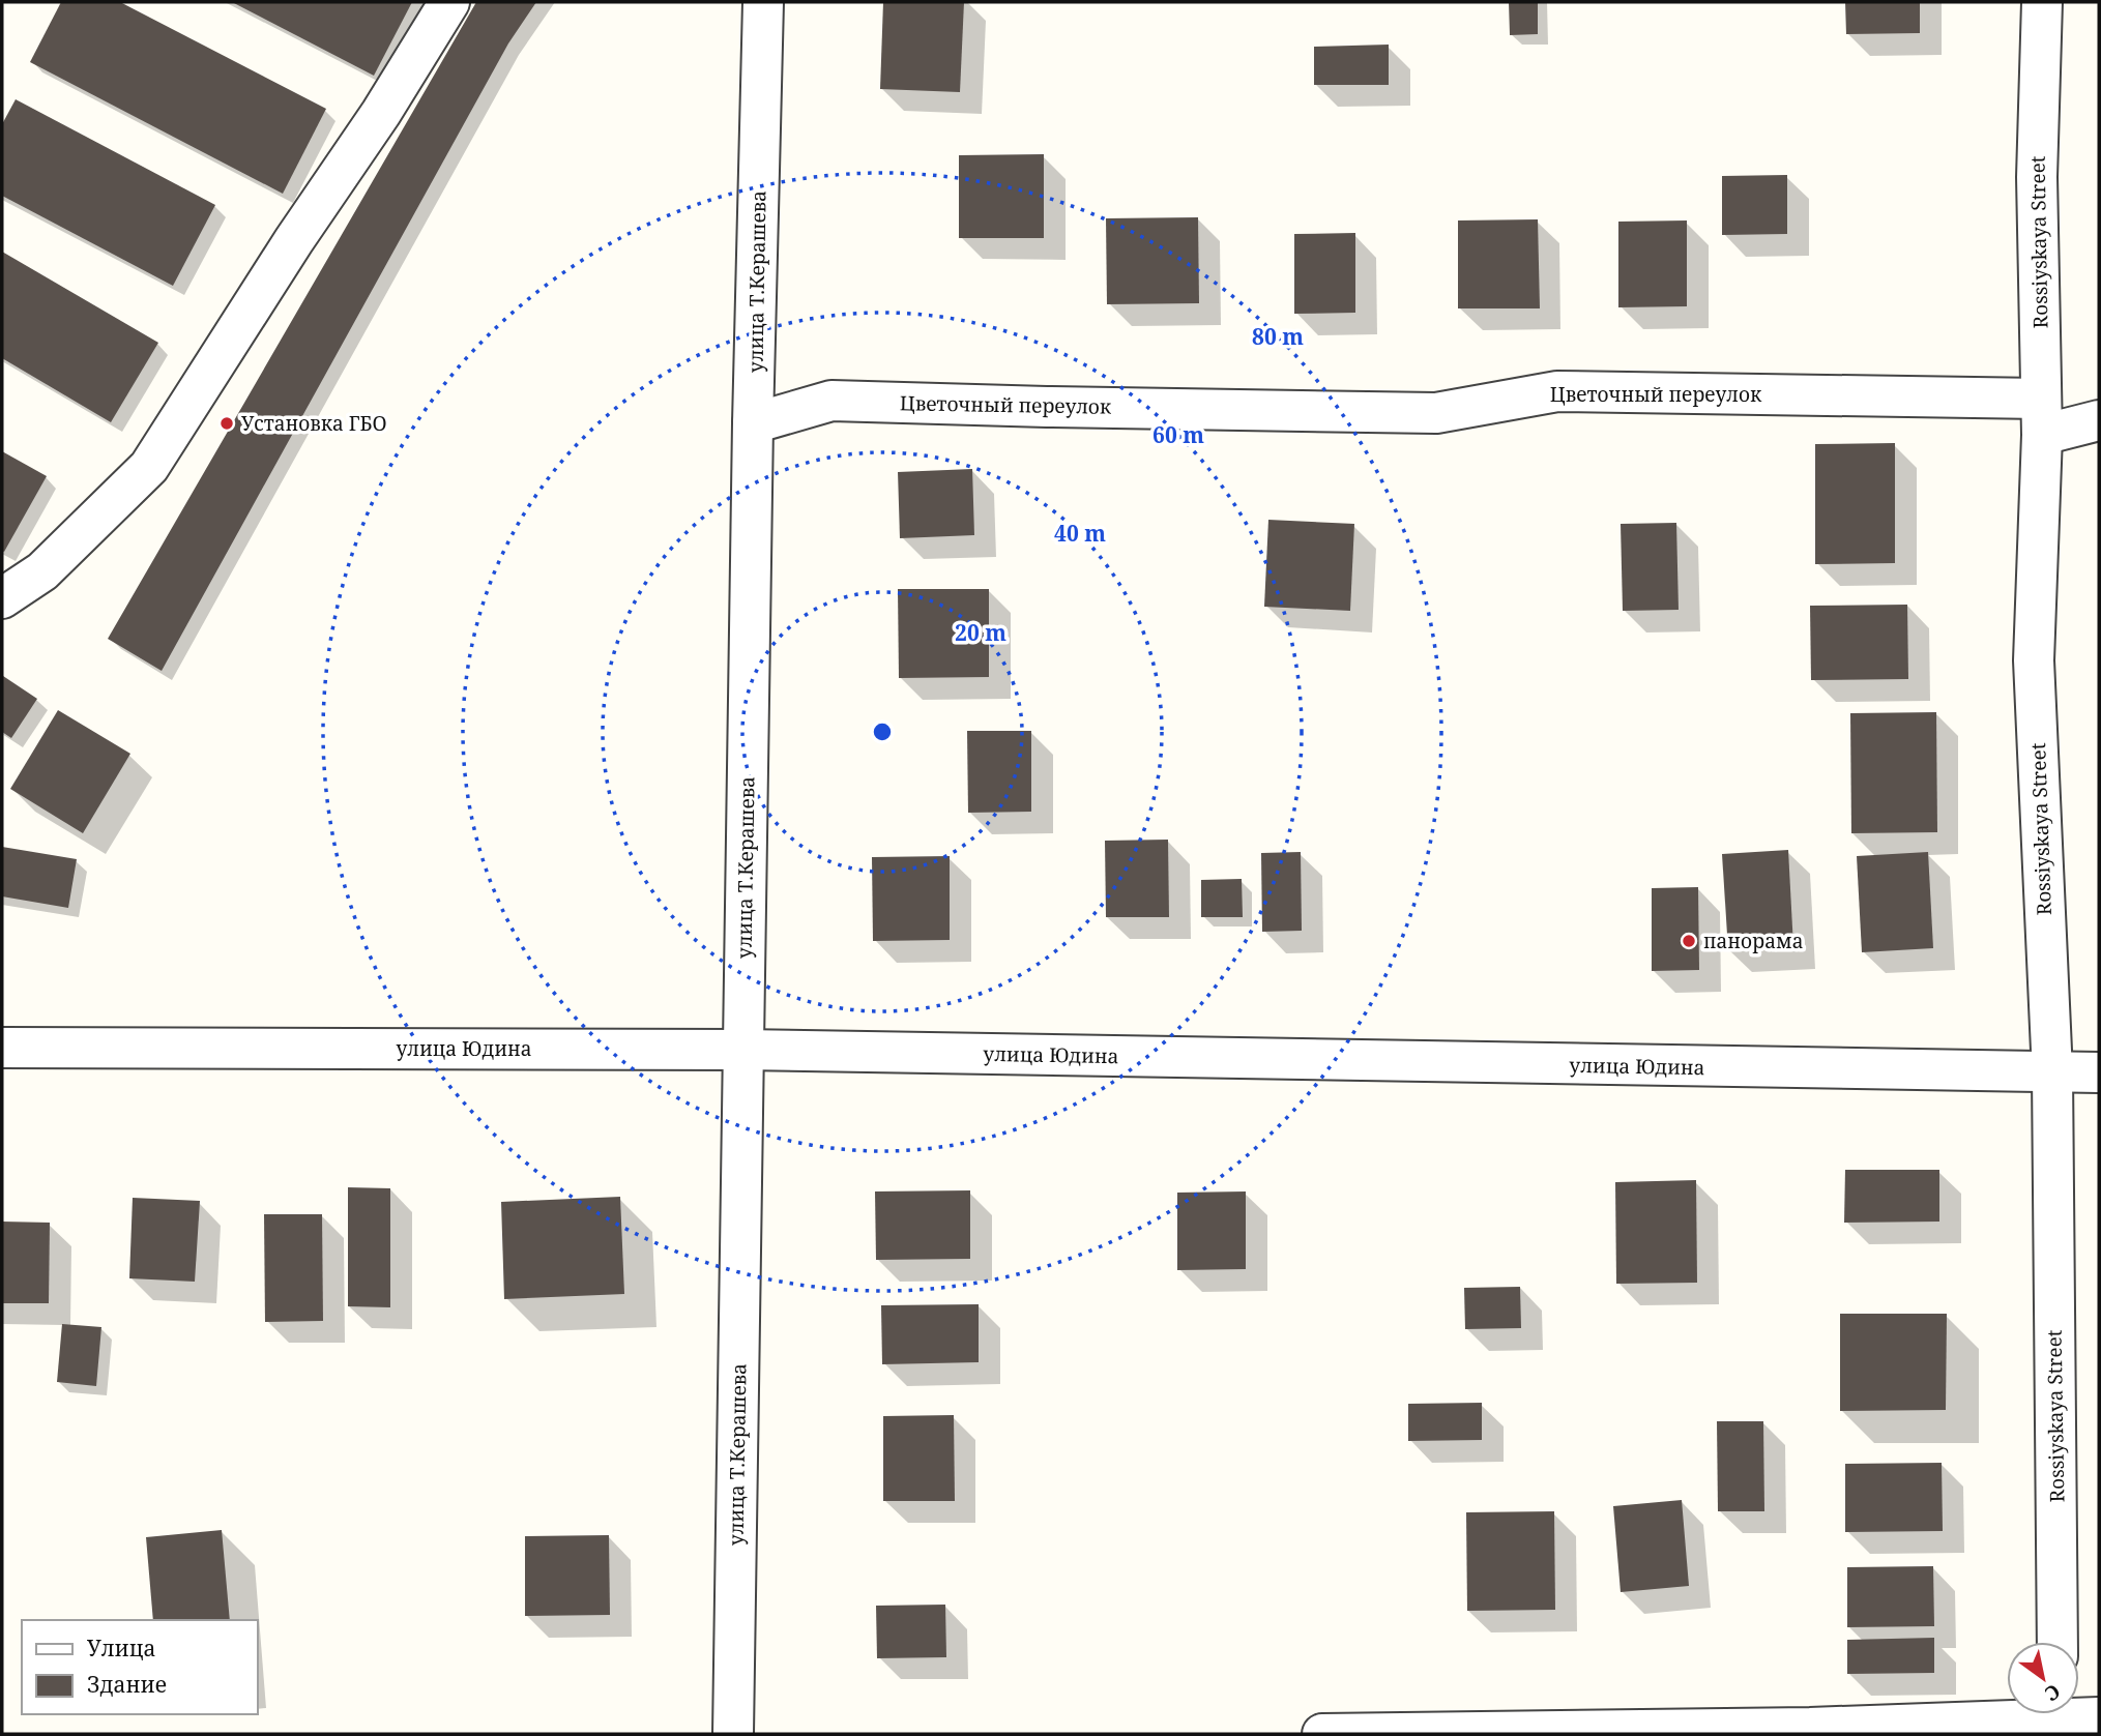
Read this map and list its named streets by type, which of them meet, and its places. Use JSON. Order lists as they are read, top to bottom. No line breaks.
{"streets":{"street":["Rossiyskaya Street","улица Т.Керашева","Цветочный переулок","улица Юдина"]},"crossings":[["Rossiyskaya Street","Цветочный переулок"],["Rossiyskaya Street","улица Юдина"],["улица Т.Керашева","Цветочный переулок"],["улица Т.Керашева","улица Юдина"]],"places":["Установка ГБО","панорама"],"legend":["Улица","Здание"],"north":"bottom right","rings":["80 m","60 m","40 m","20 m"]}
